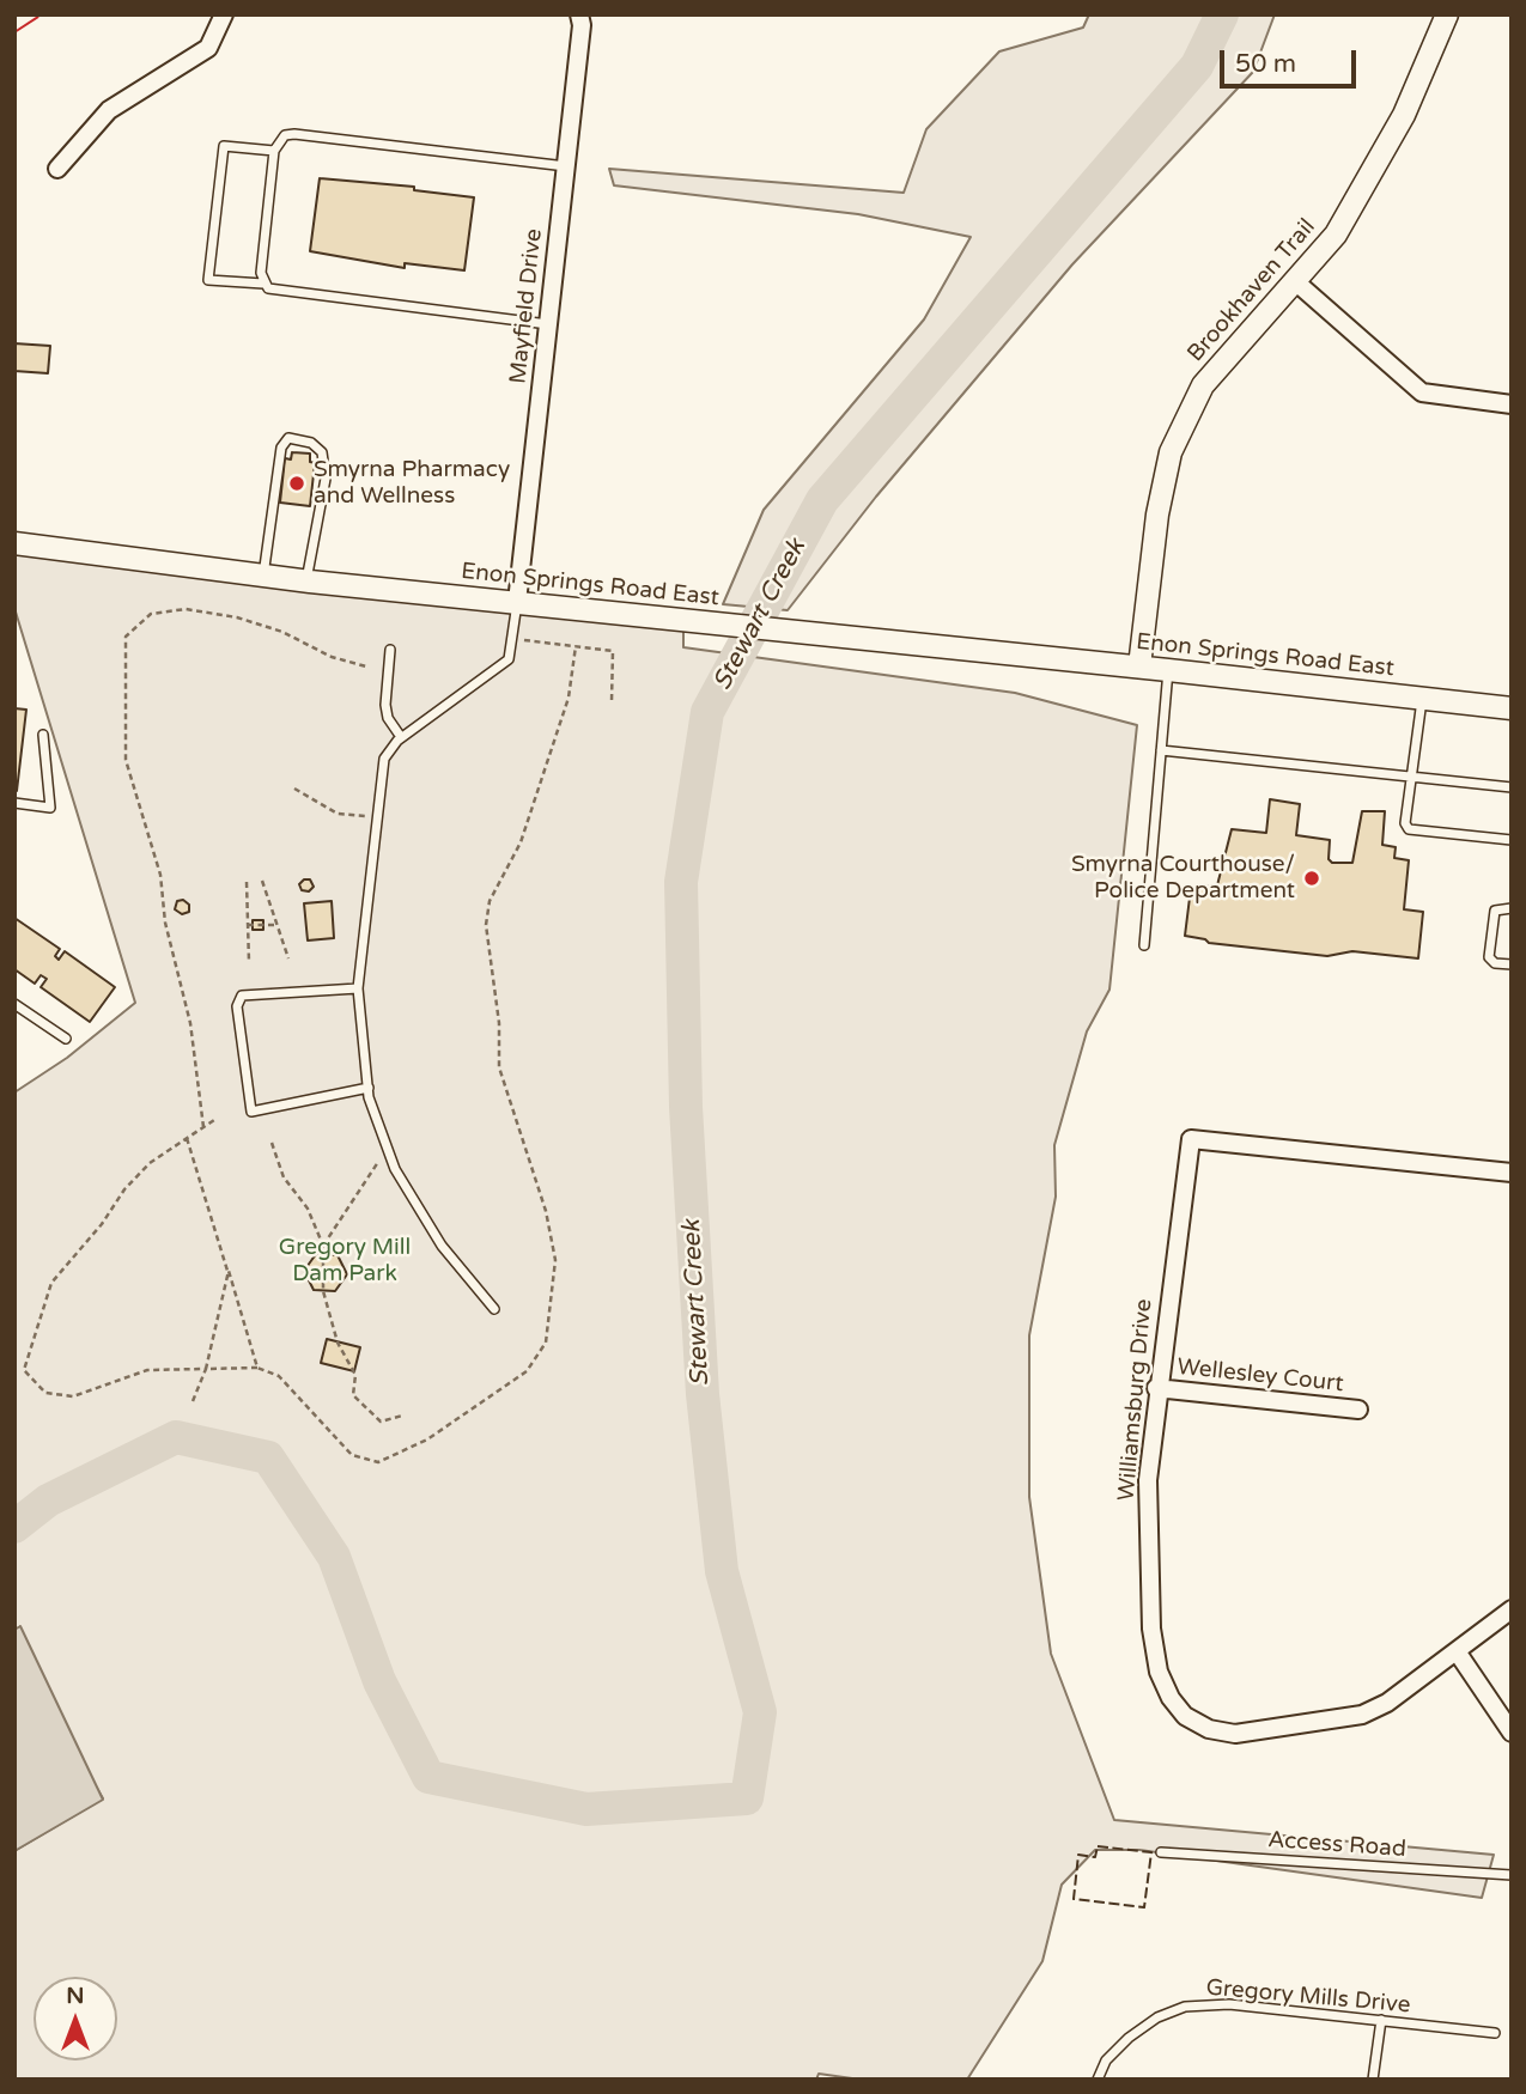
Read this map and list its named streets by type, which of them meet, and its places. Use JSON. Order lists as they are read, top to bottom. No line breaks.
{"streets":{"street":["Brookhaven Trail","Mayfield Drive","Enon Springs Road East","Wellesley Court","Williamsburg Drive"],"lane":["Access Road","Gregory Mills Drive"]},"crossings":[["Brookhaven Trail","Enon Springs Road East"],["Mayfield Drive","Enon Springs Road East"],["Wellesley Court","Williamsburg Drive"]],"water":["Stewart Creek"],"parks":["Gregory Mill Dam Park"],"places":["Smyrna Pharmacy and Wellness","Smyrna Courthouse/ Police Department"],"scale_bar":"50 m","north":"top"}
